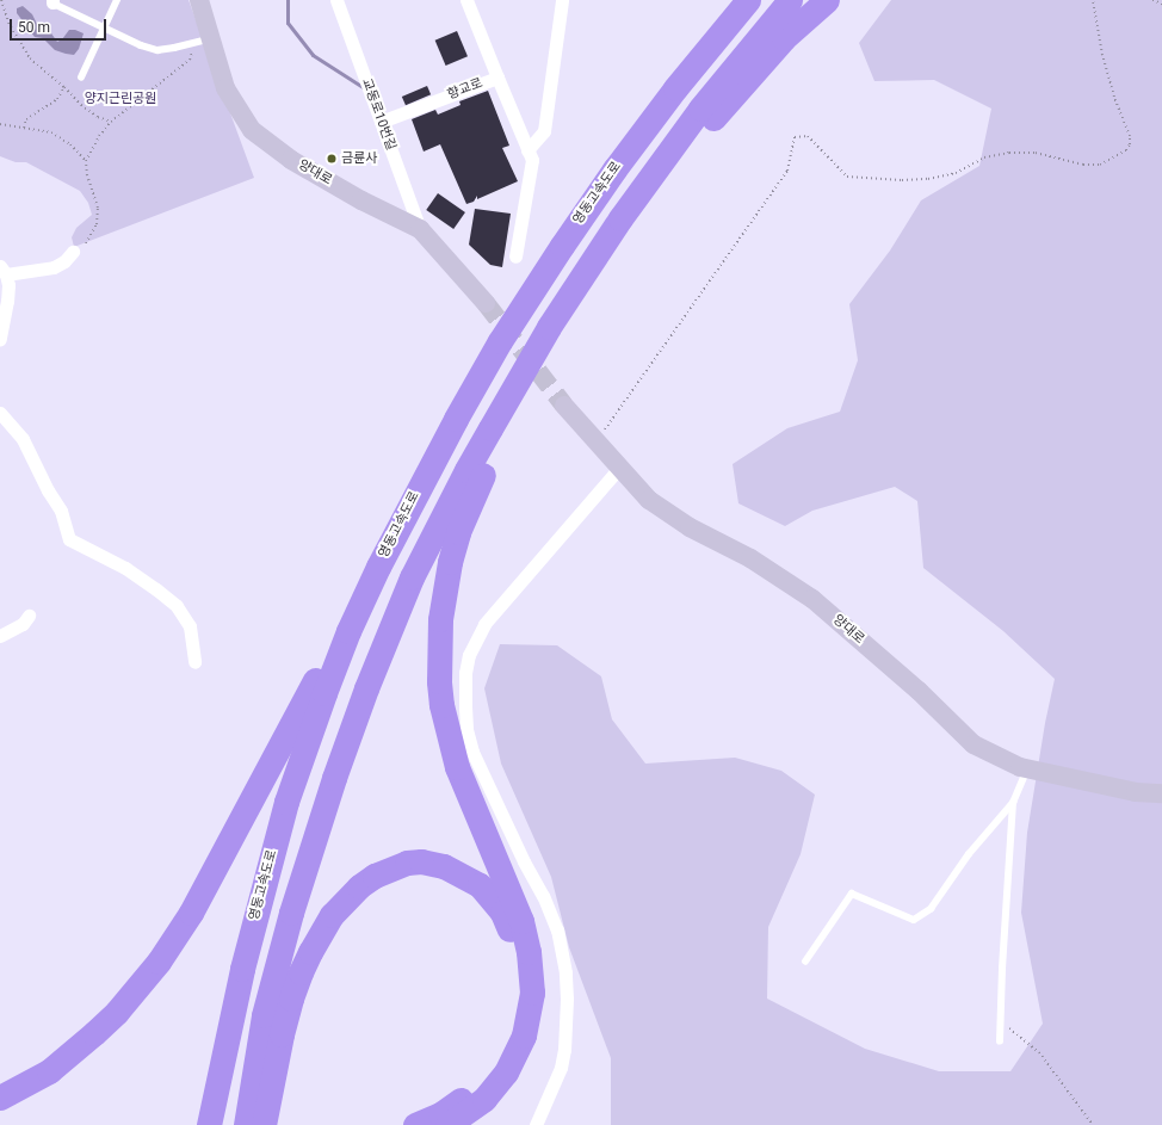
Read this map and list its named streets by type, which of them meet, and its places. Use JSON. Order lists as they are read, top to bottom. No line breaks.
{"streets":{"highway":["영동고속도로"],"street":["향교로","교동로10번길","양대로"]},"crossings":[["향교로","교동로10번길"],["교동로10번길","양대로"]],"parks":["양지근린공원"],"places":["금륜사"],"scale_bar":"50 m"}
